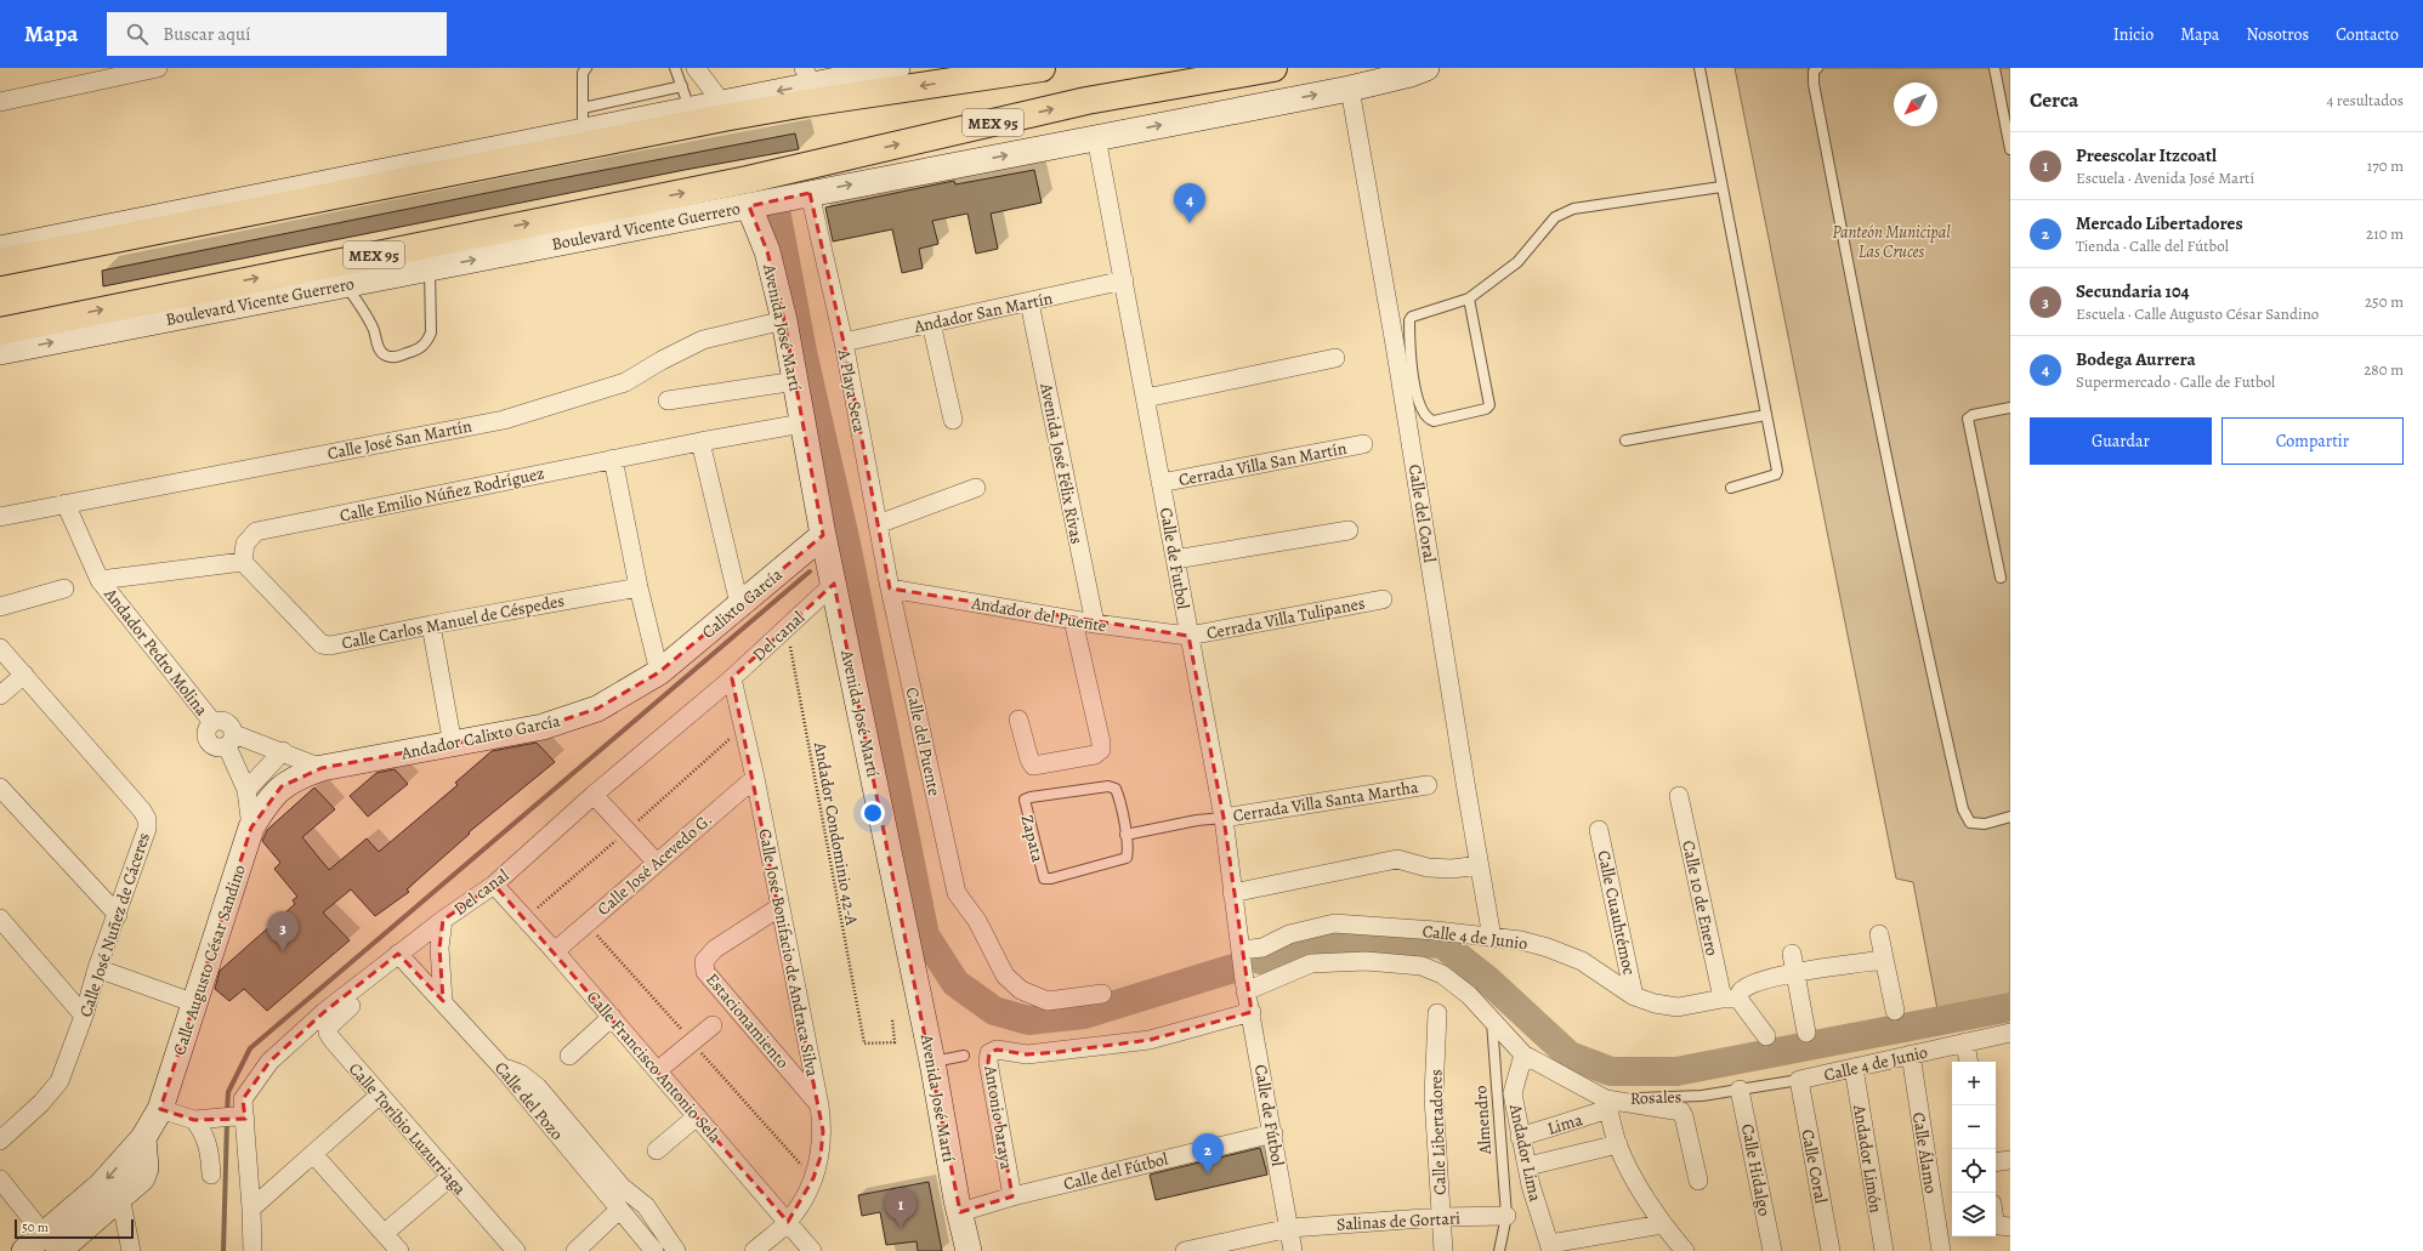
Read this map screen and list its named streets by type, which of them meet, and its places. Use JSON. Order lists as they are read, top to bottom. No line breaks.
{"streets":{"main road":["MEX 95","Boulevard Vicente Guerrero","Avenida José Martí","Calixto García","Andador Calixto García","Calle Augusto César Sandino"],"street":["Andador San Martín","A Playa Seca","Calle José San Martín","Avenida José Félix Rivas","Cerrada Villa San Martín","Calle Emilio Núñez Rodríguez","Calle del Coral","Calle de Futbol","Andador del Puente","Cerrada Villa Tulipanes","Calle Carlos Manuel de Céspedes","Del canal","Andador Pedro Molina","Calle del Puente","Cerrada Villa Santa Martha","Calle José Acevedo G.","Calle 10 de Enero","Calle Cuauhtémoc","Calle José Nuñez de Cáceres","Calle 4 de Junio","Calle José Bonifacio de Andraca Silva","Estacionamiento","Calle Francisco Antonio Sela","Rosales","Calle del Pozo","Calle de Fútbol","Antonio baraya","Lima","Calle Toribio Luzurriaga","Calle Libertadores","Andador Lima","Calle Álamo","Andador Limón","Calle Coral","Calle Hidalgo","Calle del Fútbol","Salinas de Gortari"],"lane":["Zapata","Almendro"],"path":["Andador Condominio 42-A"]},"crossings":[["Boulevard Vicente Guerrero","Avenida José Martí"],["Boulevard Vicente Guerrero","A Playa Seca"],["Boulevard Vicente Guerrero","Calle del Coral"],["Boulevard Vicente Guerrero","Calle de Futbol"],["Andador San Martín","A Playa Seca"],["Andador San Martín","Avenida José Félix Rivas"],["Andador San Martín","Calle de Futbol"],["Avenida José Martí","Calle José San Martín"],["Avenida José Martí","Calle Emilio Núñez Rodríguez"],["Avenida José Martí","Calixto García"],["Avenida José Martí","Del canal"],["Avenida José Martí","Calle del Fútbol"],["A Playa Seca","Andador del Puente"],["A Playa Seca","Calle del Puente"],["Calle José San Martín","Andador Pedro Molina"],["Avenida José Félix Rivas","Andador del Puente"],["Cerrada Villa San Martín","Calle de Futbol"],["Calle Emilio Núñez Rodríguez","Calle Carlos Manuel de Céspedes"],["Calle del Coral","Calle 4 de Junio"],["Calle de Futbol","Andador del Puente"],["Calle de Futbol","Cerrada Villa Tulipanes"],["Calle de Futbol","Cerrada Villa Santa Martha"],["Calle de Futbol","Calle 4 de Junio"],["Calle de Futbol","Calle de Fútbol"],["Calixto García","Andador Calixto García"],["Andador del Puente","Cerrada Villa Tulipanes"],["Andador del Puente","Calle del Puente"],["Del canal","Andador Condominio 42-A"],["Del canal","Calle José Bonifacio de Andraca Silva"],["Del canal","Calle Francisco Antonio Sela"],["Del canal","Calle del Pozo"],["Andador Calixto García","Calle Augusto César Sandino"],["Calle José Acevedo G.","Calle José Bonifacio de Andraca Silva"],["Calle José Acevedo G.","Calle Francisco Antonio Sela"],["Calle 10 de Enero","Calle 4 de Junio"],["Calle Cuauhtémoc","Calle 4 de Junio"],["Calle 4 de Junio","Rosales"],["Calle 4 de Junio","Calle Álamo"],["Calle 4 de Junio","Andador Limón"],["Calle 4 de Junio","Calle Coral"],["Calle José Bonifacio de Andraca Silva","Estacionamiento"],["Calle José Bonifacio de Andraca Silva","Calle Francisco Antonio Sela"],["Rosales","Lima"],["Rosales","Andador Lima"],["Rosales","Calle Coral"],["Rosales","Calle Hidalgo"],["Calle de Fútbol","Antonio baraya"],["Calle de Fútbol","Calle del Fútbol"],["Calle de Fútbol","Salinas de Gortari"],["Antonio baraya","Calle del Fútbol"],["Almendro","Salinas de Gortari"],["Lima","Andador Lima"],["Calle Libertadores","Salinas de Gortari"]],"parks":["Panteón Municipal Las Cruces"],"scale_bar":"50 m","north":"bottom left","page":{"header":"Mapa","search":"Buscar aquí","nav":["Inicio","Mapa","Nosotros","Contacto"],"heading":["Cerca","4 resultados"],"list":[{"mark":"1","name":"Preescolar Itzcoatl","note":"Escuela · Avenida José Martí","value":"170 m"},{"mark":"2","name":"Mercado Libertadores","note":"Tienda · Calle del Fútbol","value":"210 m"},{"mark":"3","name":"Secundaria 104","note":"Escuela · Calle Augusto César Sandino","value":"250 m"},{"mark":"4","name":"Bodega Aurrera","note":"Supermercado · Calle de Futbol","value":"280 m"}],"pins":["4","3","2","1"],"buttons":["Guardar","Compartir"],"map_buttons":["+","−"],"scale":"50 m"}}
